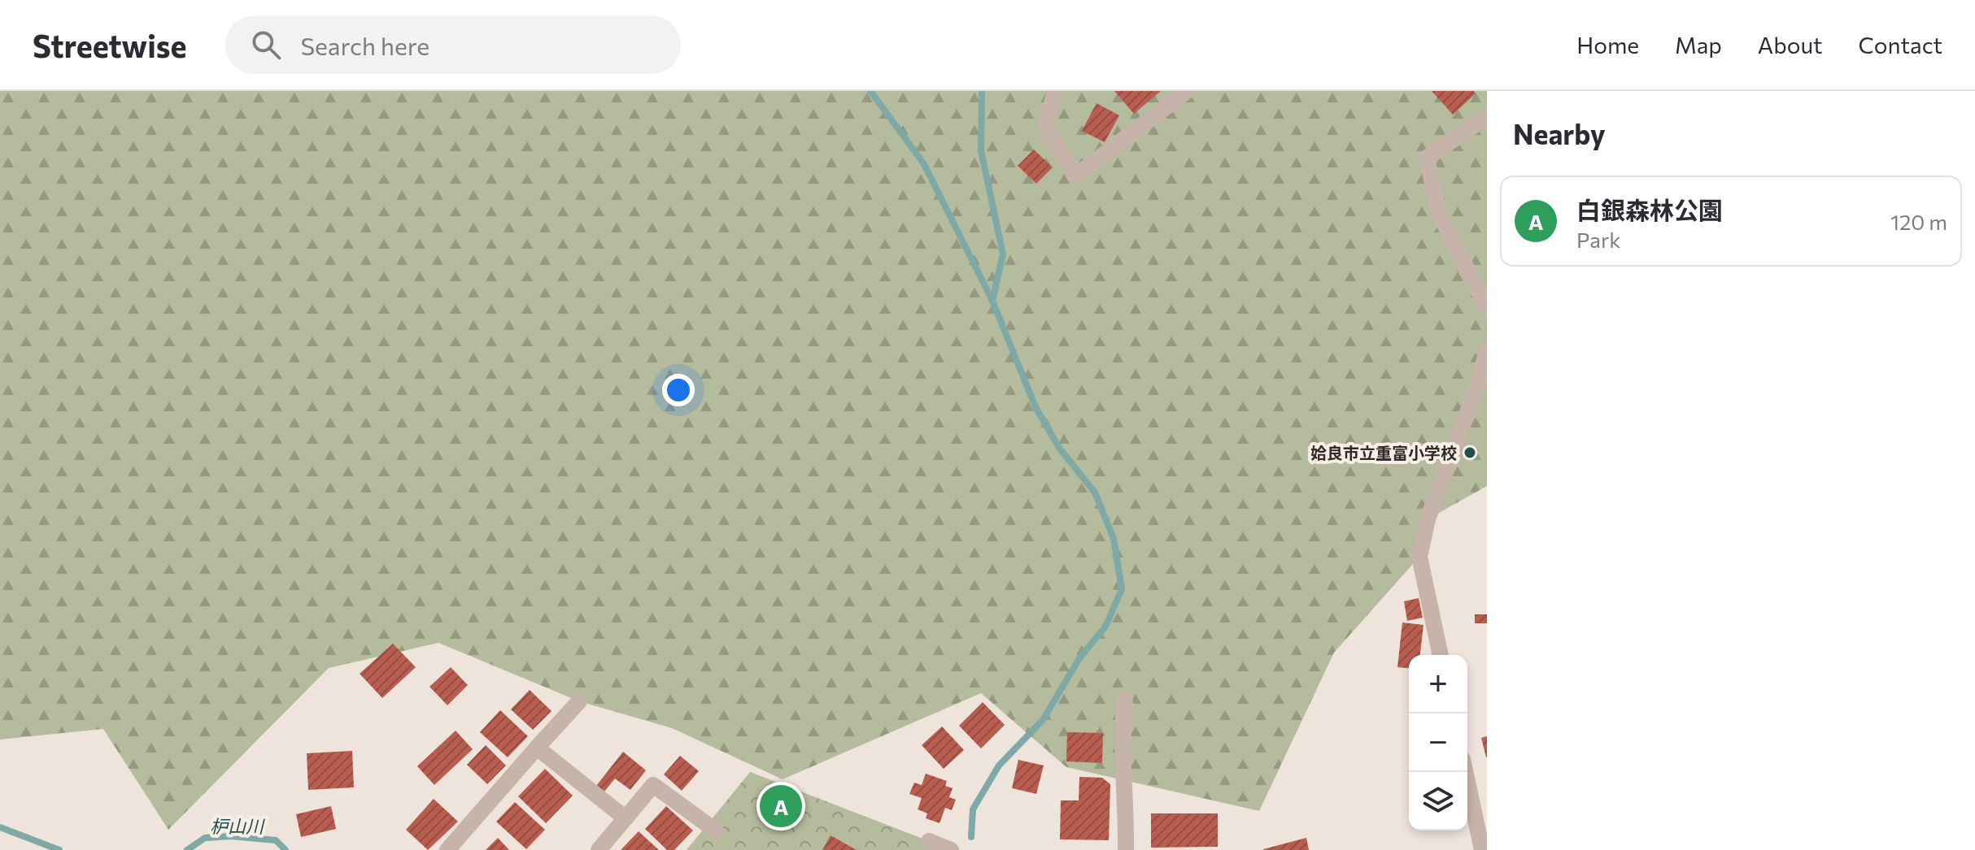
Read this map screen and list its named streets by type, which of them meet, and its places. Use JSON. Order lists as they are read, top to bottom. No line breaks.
{"water":["枦山川"],"places":["姶良市立重富小学校"],"page":{"header":"Streetwise","search":"Search here","nav":["Home","Map","About","Contact"],"heading":"Nearby","list":[{"mark":"A","name":"白銀森林公園","note":"Park","value":"120 m"}],"map_buttons":["+","−"],"pins":"A"}}
